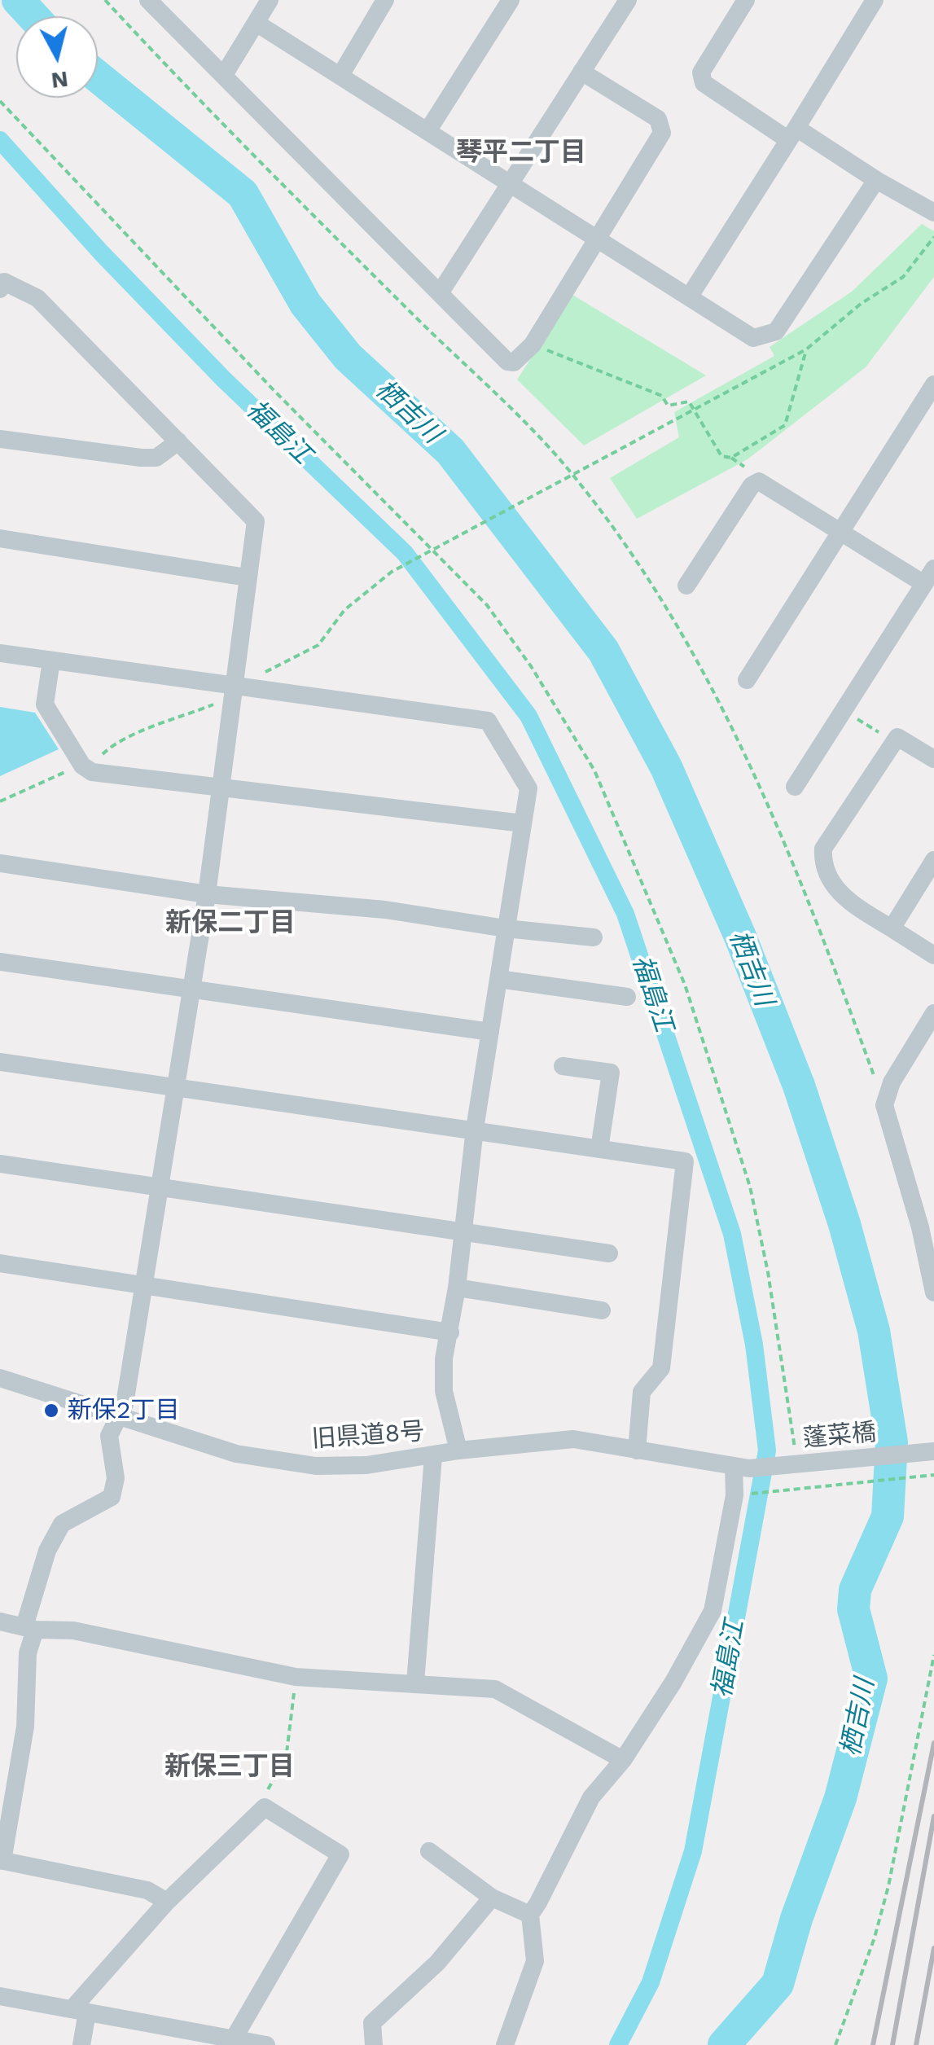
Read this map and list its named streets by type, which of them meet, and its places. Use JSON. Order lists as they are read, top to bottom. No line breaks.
{"streets":{"street":["旧県道8号","蓬菜橋"]},"crossings":[["旧県道8号","蓬菜橋"]],"districts":["琴平二丁目","新保二丁目","新保三丁目"],"water":["栖吉川","福島江"],"places":["新保2丁目"],"north":"bottom"}
